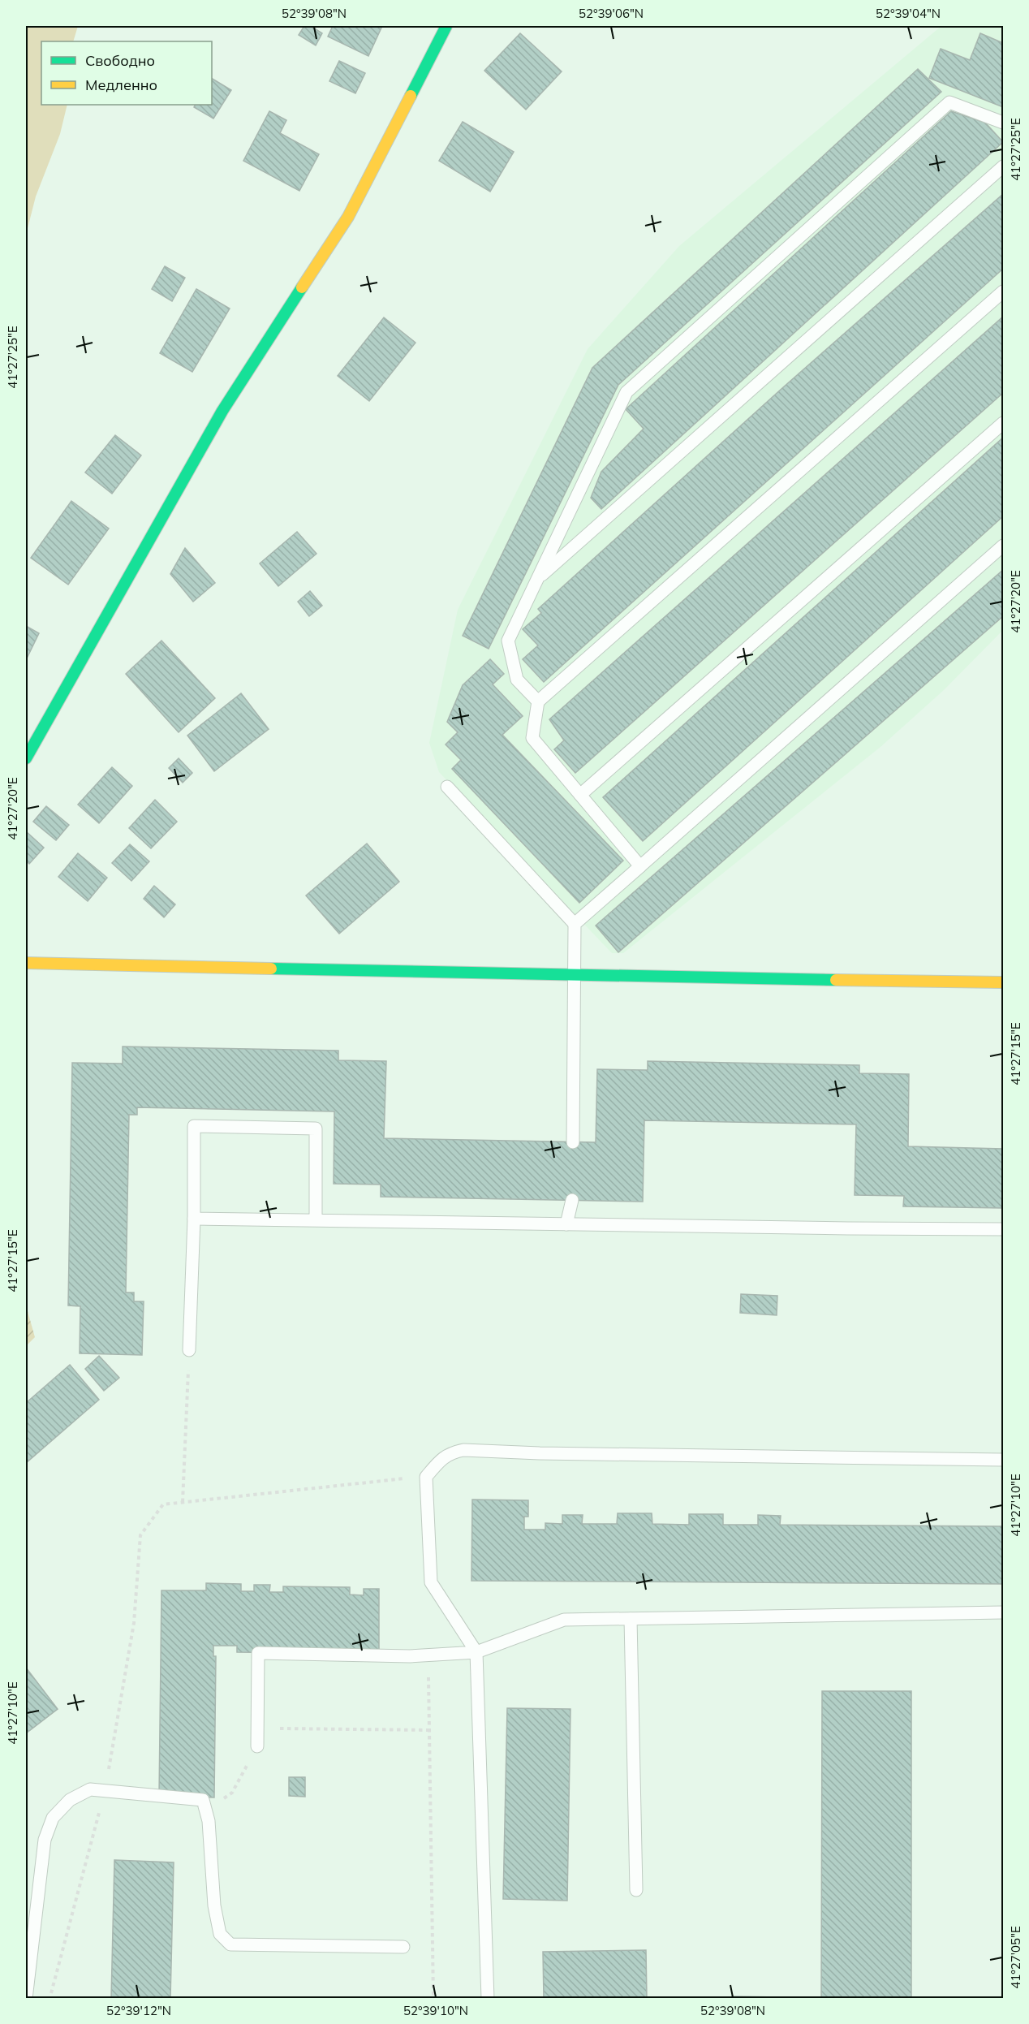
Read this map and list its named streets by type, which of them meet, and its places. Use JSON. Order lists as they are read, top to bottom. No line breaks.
{"legend":["Свободно","Медленно"],"coordinates":["52°39'08\"N","52°39'06\"N","52°39'04\"N","41°27'25\"E","41°27'20\"E","41°27'15\"E","41°27'10\"E","41°27'05\"E","52°39'12\"N","52°39'10\"N"]}
